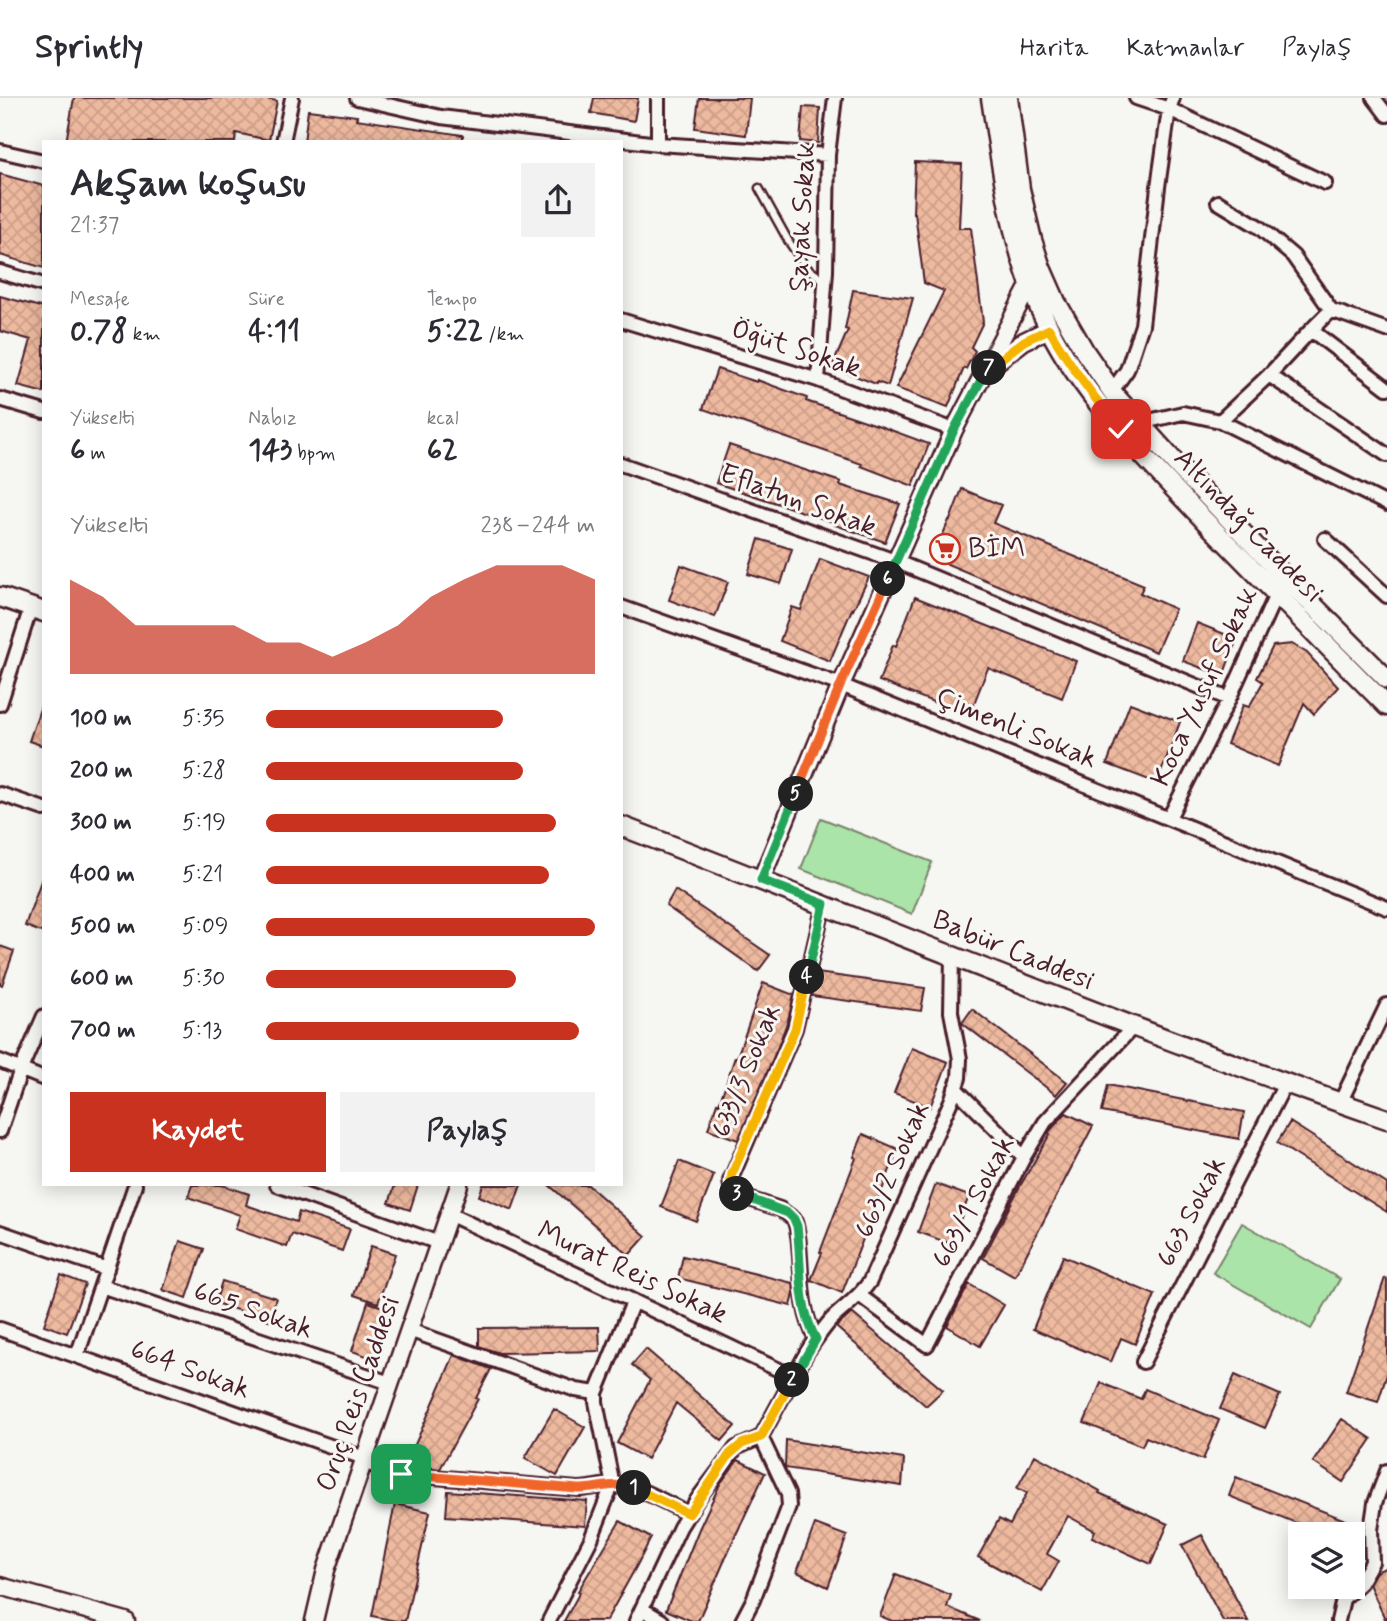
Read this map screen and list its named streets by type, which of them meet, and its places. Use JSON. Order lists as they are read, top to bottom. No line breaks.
{"streets":{"main road":["Altındağ Caddesi","Babür Caddesi"],"street":["Şayak Sokak","Öğüt Sokak","Eflatun Sokak","Koca Yusuf Sokak","Çimenli Sokak","633/3 Sokak","663/2 Sokak","663/1 Sokak","663 Sokak","Murat Reis Sokak","665 Sokak","664 Sokak","Oruç Reis Caddesi"]},"crossings":[["Şayak Sokak","Öğüt Sokak"],["Eflatun Sokak","Koca Yusuf Sokak"],["Altındağ Caddesi","Koca Yusuf Sokak"],["Koca Yusuf Sokak","Çimenli Sokak"],["Babür Caddesi","633/3 Sokak"],["Babür Caddesi","663/2 Sokak"],["Babür Caddesi","663/1 Sokak"],["Babür Caddesi","663 Sokak"],["633/3 Sokak","663/2 Sokak"],["663/2 Sokak","663/1 Sokak"],["663/2 Sokak","Murat Reis Sokak"],["Murat Reis Sokak","Oruç Reis Caddesi"],["665 Sokak","Oruç Reis Caddesi"],["664 Sokak","Oruç Reis Caddesi"]],"places":{"supermarket":["BİM"]},"page":{"header":"Sprintly","nav":["Harita","Katmanlar","Paylaş"],"heading":["Akşam koşusu","21:37"],"stats":[["Mesafe","0.78 km"],["Süre","4:11"],["Tempo","5:22 /km"],["Yükselti","6 m"],["Nabız","143 bpm"],["kcal","62"]],"pins":["7","6","5","4","3","2","1"],"chart":["Yükselti","238–244 m"],"list":[{"name":"100 m","note":"5:35"},{"name":"200 m","note":"5:28"},{"name":"300 m","note":"5:19"},{"name":"400 m","note":"5:21"},{"name":"500 m","note":"5:09"},{"name":"600 m","note":"5:30"},{"name":"700 m","note":"5:13"}],"buttons":["Kaydet","Paylaş"]}}
